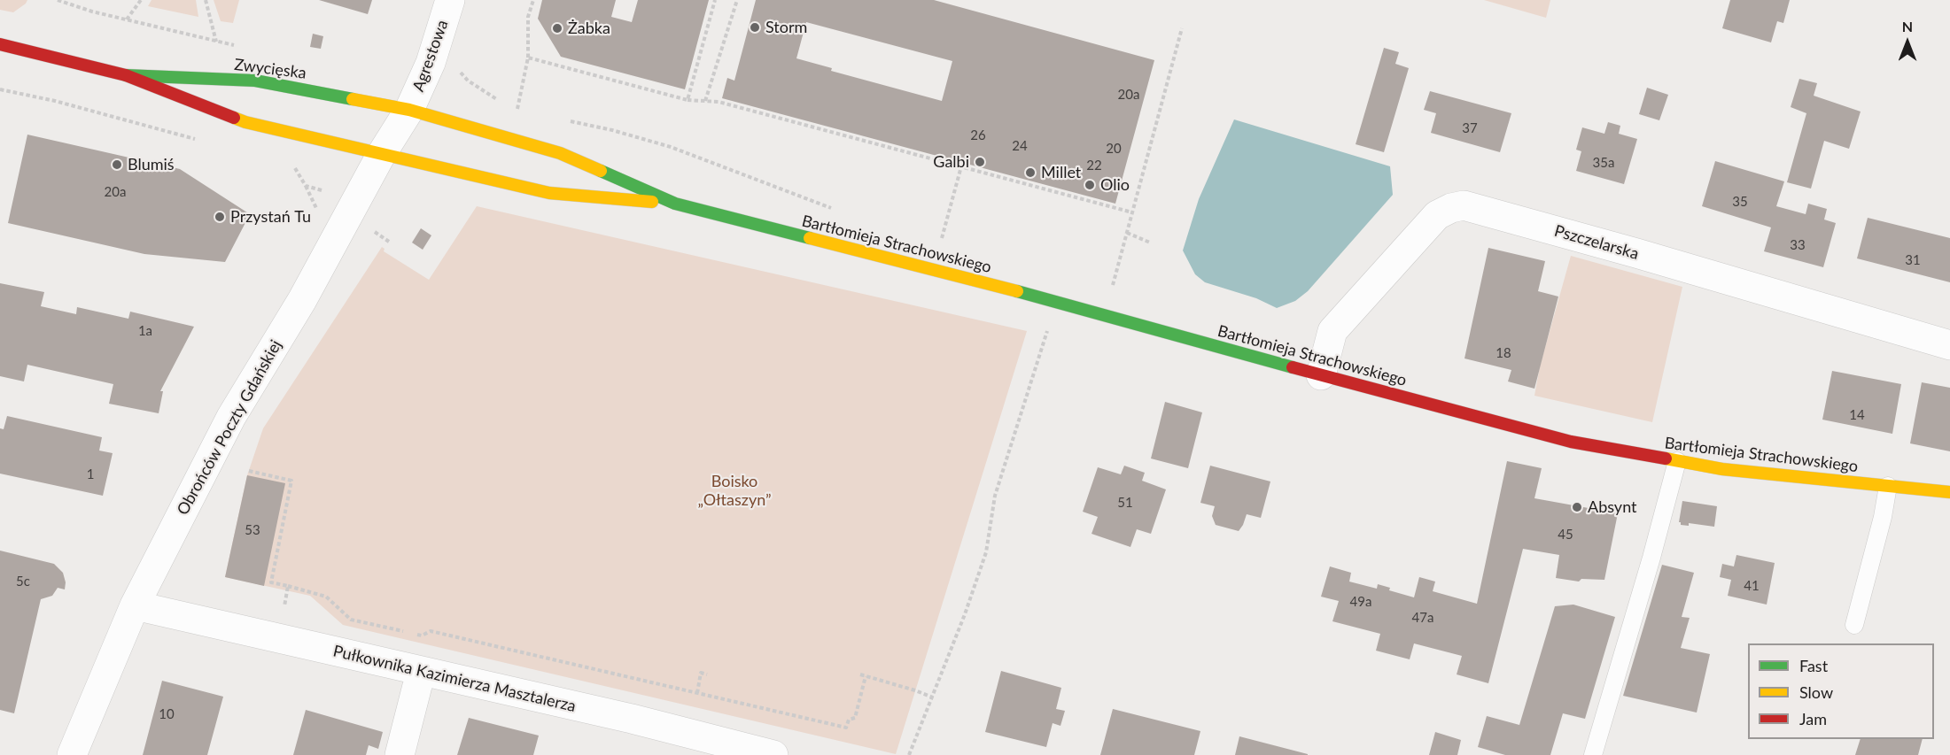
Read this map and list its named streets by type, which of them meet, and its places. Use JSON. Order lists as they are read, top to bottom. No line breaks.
{"streets":{"street":["Agrestowa","Zwycięska","Pszczelarska","Bartłomieja Strachowskiego","Obrońców Poczty Gdańskiej","Pułkownika Kazimierza Masztalerza"]},"crossings":[["Agrestowa","Zwycięska"],["Agrestowa","Bartłomieja Strachowskiego"],["Agrestowa","Obrońców Poczty Gdańskiej"],["Zwycięska","Bartłomieja Strachowskiego"],["Zwycięska","Obrońców Poczty Gdańskiej"],["Pszczelarska","Bartłomieja Strachowskiego"],["Bartłomieja Strachowskiego","Obrońców Poczty Gdańskiej"],["Obrońców Poczty Gdańskiej","Pułkownika Kazimierza Masztalerza"]],"parks":["Boisko „Ołtaszyn”"],"places":["Storm","Żabka","Galbi","Blumiś","Millet","Olio","Przystań Tu","Absynt"],"house_numbers":["20a","37","26","24","20","35a","22","20a","35","33","31","1a","18","14","1","51","53","45","5c","41","49a","47a","10"],"legend":["Fast","Slow","Jam"],"north":"top"}
